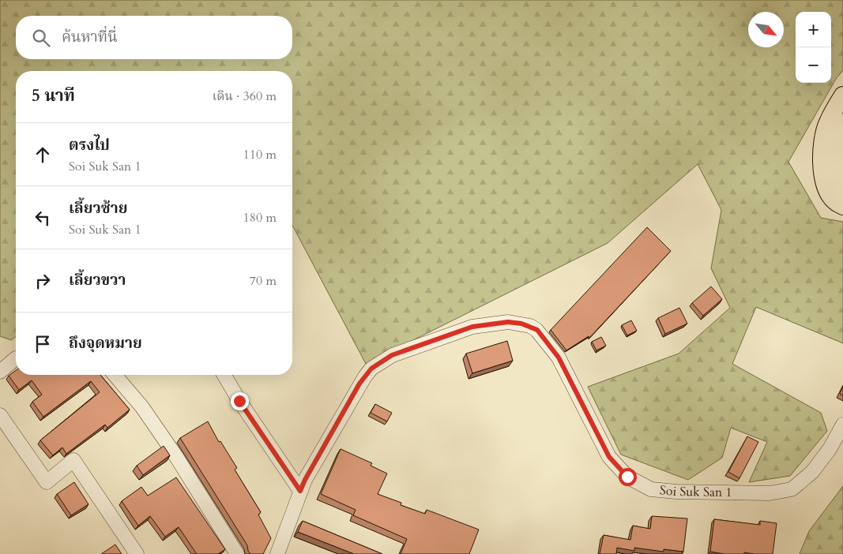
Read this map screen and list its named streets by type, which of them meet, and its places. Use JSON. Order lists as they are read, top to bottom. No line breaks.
{"streets":{"street":["Soi Suk San 1"]},"north":"bottom right","page":{"map_buttons":["+","−"],"search":"ค้นหาที่นี่","heading":["5 นาที","เดิน · 360 m"],"list":[["ตรงไป","Soi Suk San 1","110 m"],["เลี้ยวซ้าย","Soi Suk San 1","180 m"],["เลี้ยวขวา","70 m"],"ถึงจุดหมาย"]}}
